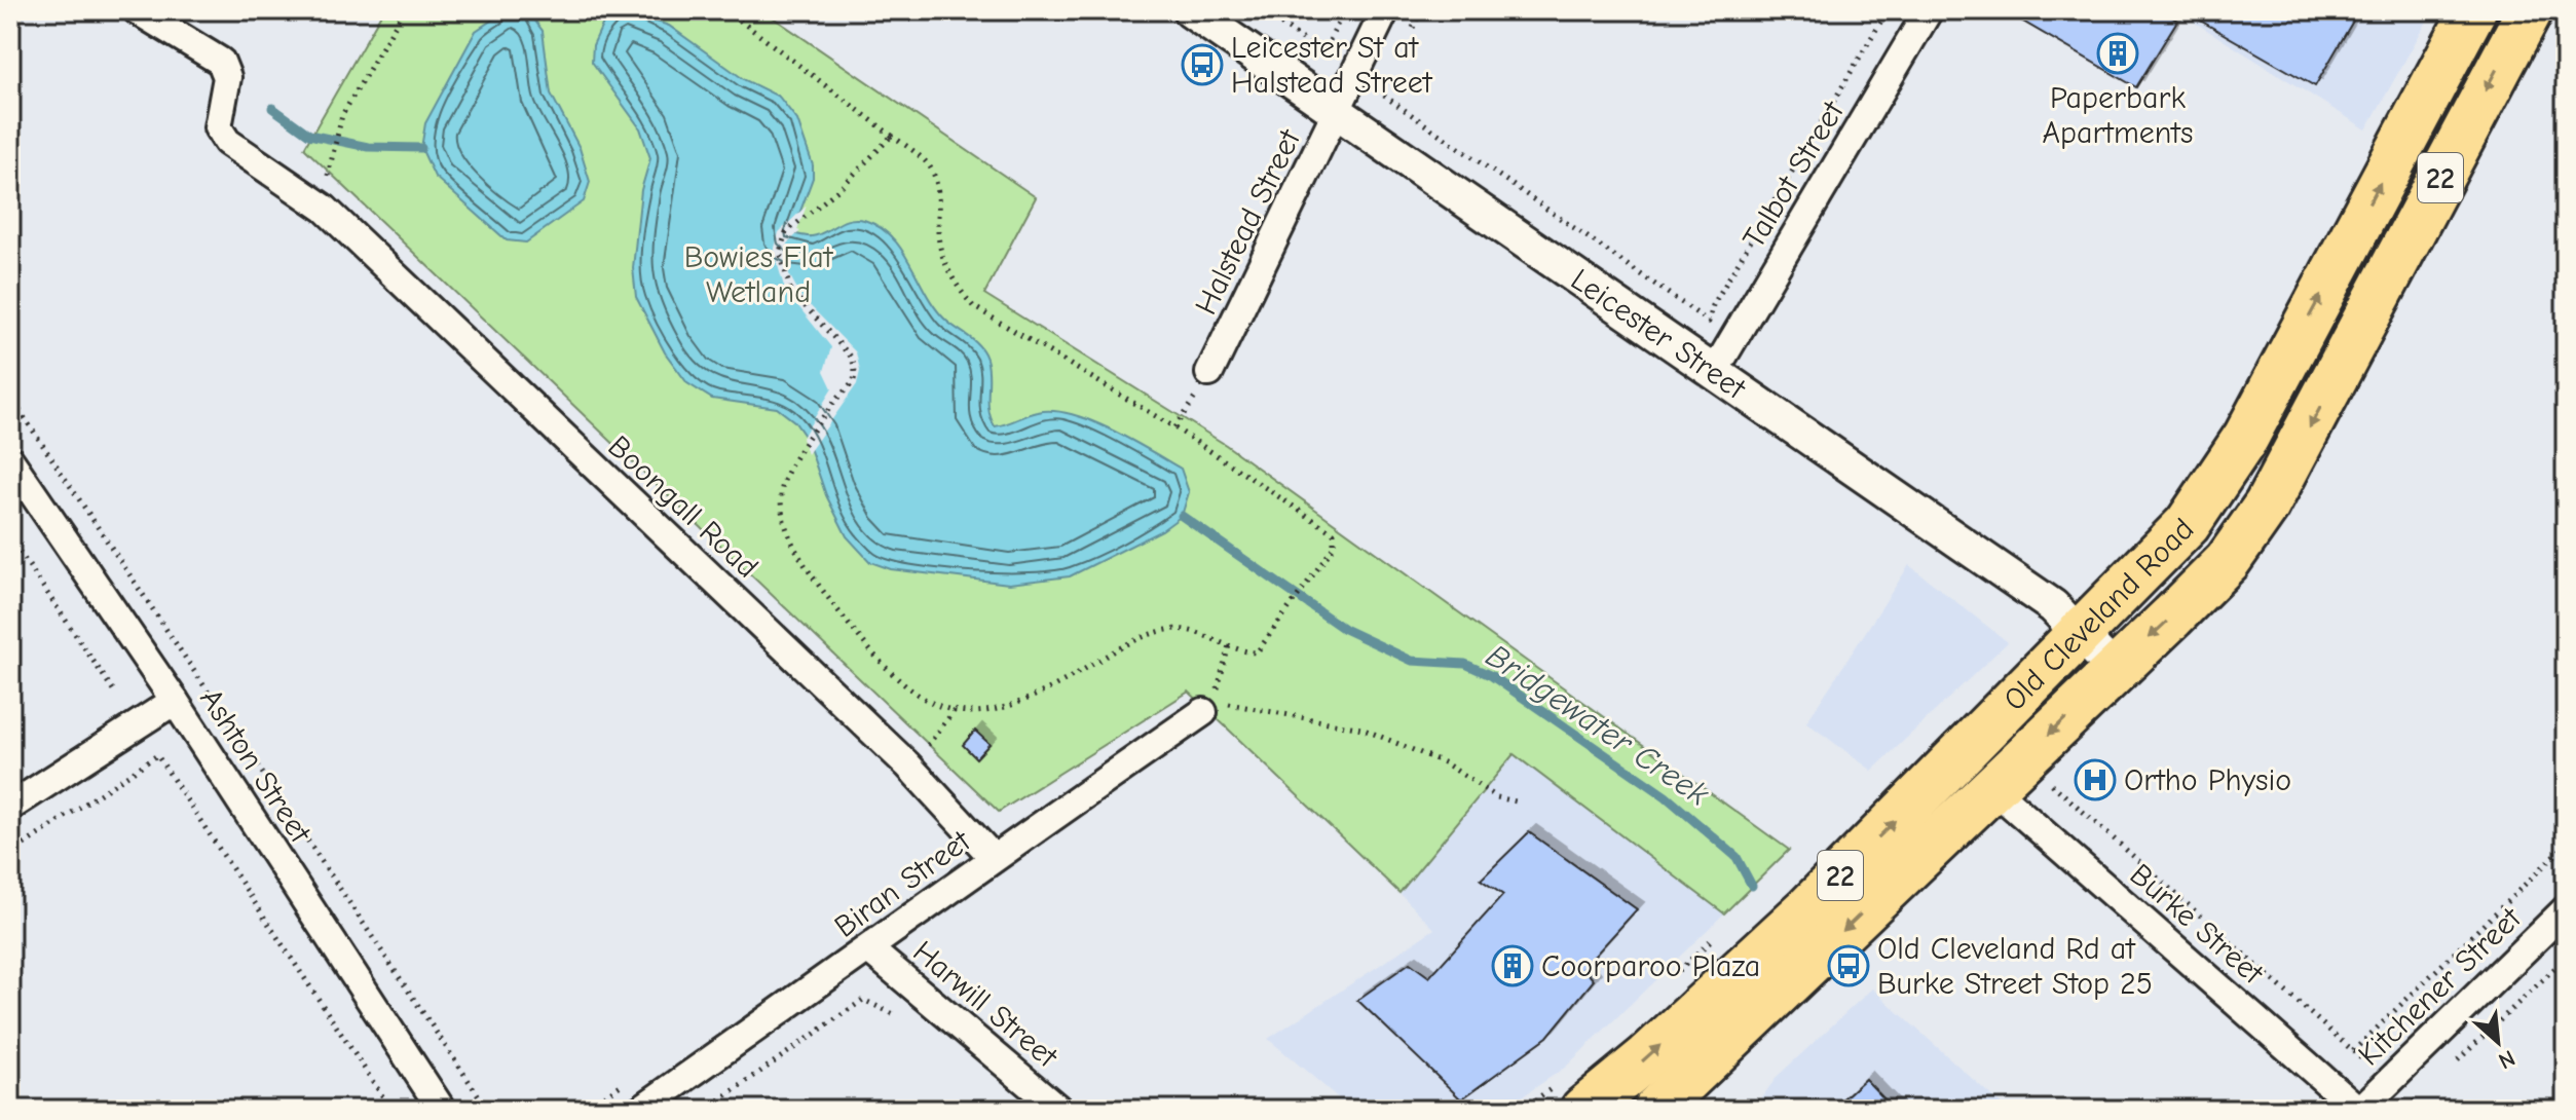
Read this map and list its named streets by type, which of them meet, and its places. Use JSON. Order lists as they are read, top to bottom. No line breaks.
{"streets":{"highway":["22","Old Cleveland Road"],"street":["Talbot Street","Halstead Street","Leicester Street","Boongall Road","Ashton Street","Biran Street","Burke Street","Kitchener Street","Harwill Street"]},"crossings":[["Talbot Street","Leicester Street"],["Halstead Street","Leicester Street"],["Leicester Street","Old Cleveland Road"],["Boongall Road","Biran Street"],["Old Cleveland Road","Burke Street"],["Biran Street","Harwill Street"],["Burke Street","Kitchener Street"]],"water":["Bridgewater Creek"],"parks":["Bowies Flat Wetland"],"places":{"building":["Paperbark Apartments","Coorparoo Plaza"],"bus stop":["Leicester St at Halstead Street","Old Cleveland Rd at Burke Street Stop 25"],"hospital":["Ortho Physio"]},"north":"bottom right"}
